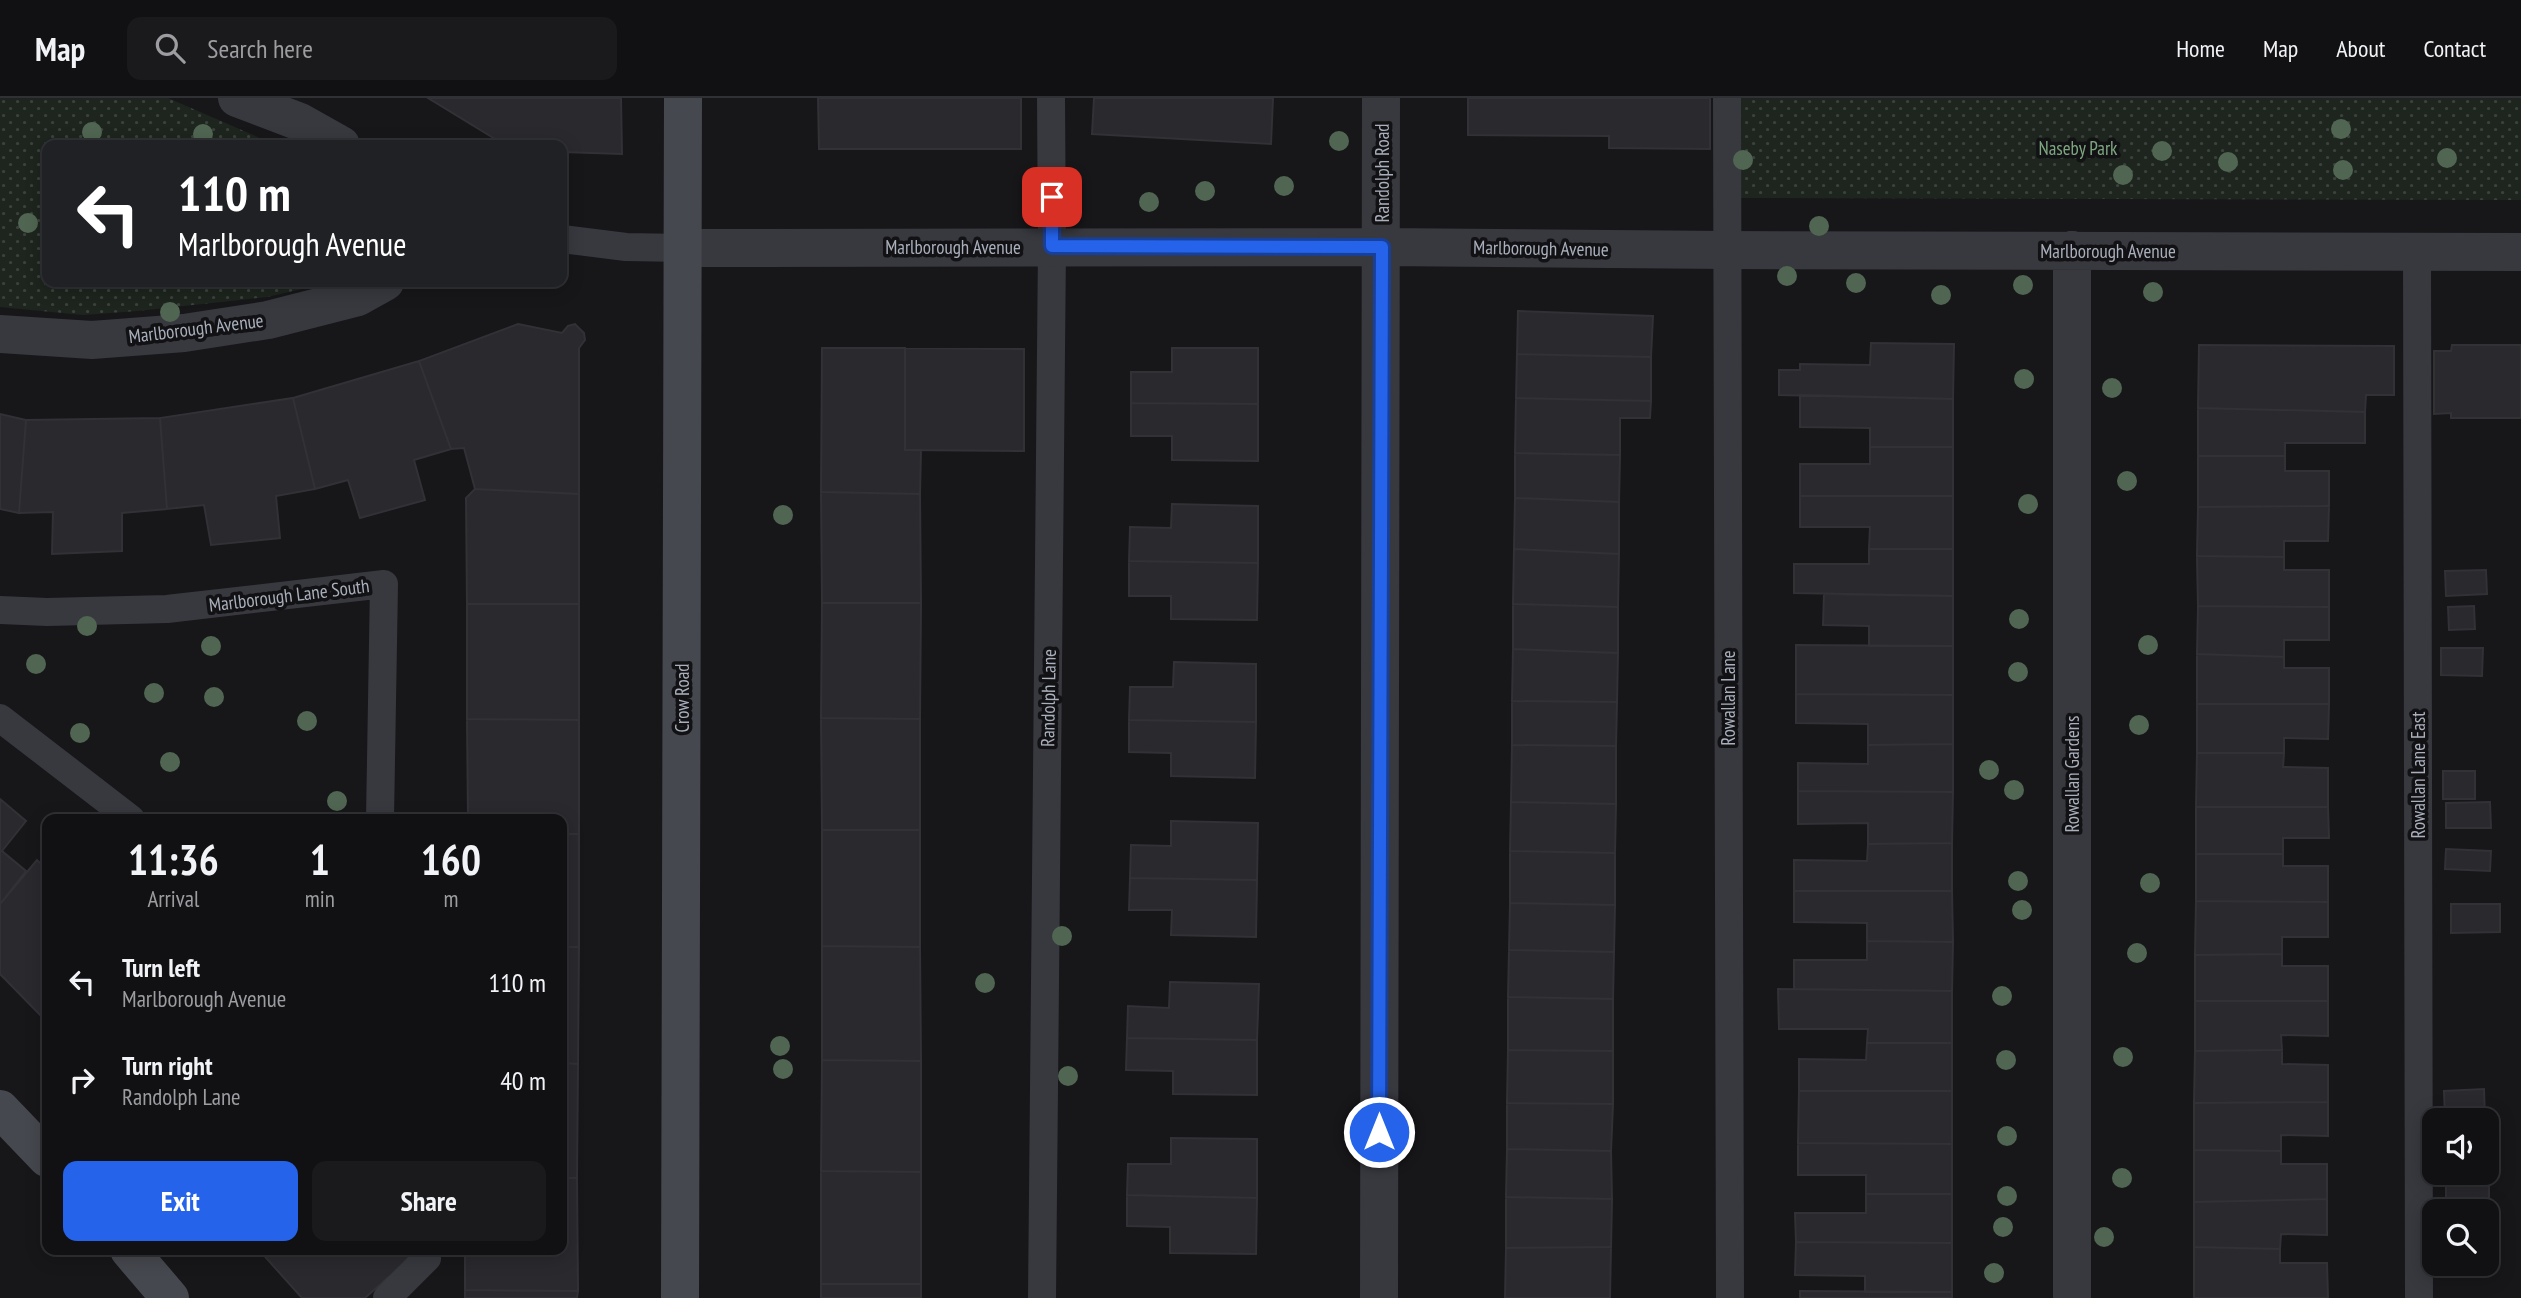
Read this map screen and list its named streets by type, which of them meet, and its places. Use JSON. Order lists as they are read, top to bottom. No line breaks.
{"streets":{"street":["Randolph Road","Marlborough Avenue","Crow Road","Rowallan Gardens"],"lane":["Marlborough Lane South","Randolph Lane","Rowallan Lane","Rowallan Lane East"]},"crossings":[["Randolph Road","Marlborough Avenue"],["Marlborough Avenue","Crow Road"],["Marlborough Avenue","Randolph Lane"],["Marlborough Avenue","Rowallan Lane"],["Marlborough Avenue","Rowallan Gardens"],["Marlborough Avenue","Rowallan Lane East"]],"parks":["Naseby Park"],"page":{"header":"Map","search":"Search here","nav":["Home","Map","About","Contact"],"turn":["110 m","Marlborough Avenue"],"eta":["11:36","Arrival","1","min","160","m"],"list":[{"name":"Turn left","note":"Marlborough Avenue","value":"110 m"},{"name":"Turn right","note":"Randolph Lane","value":"40 m"}],"buttons":["Exit","Share"]}}
